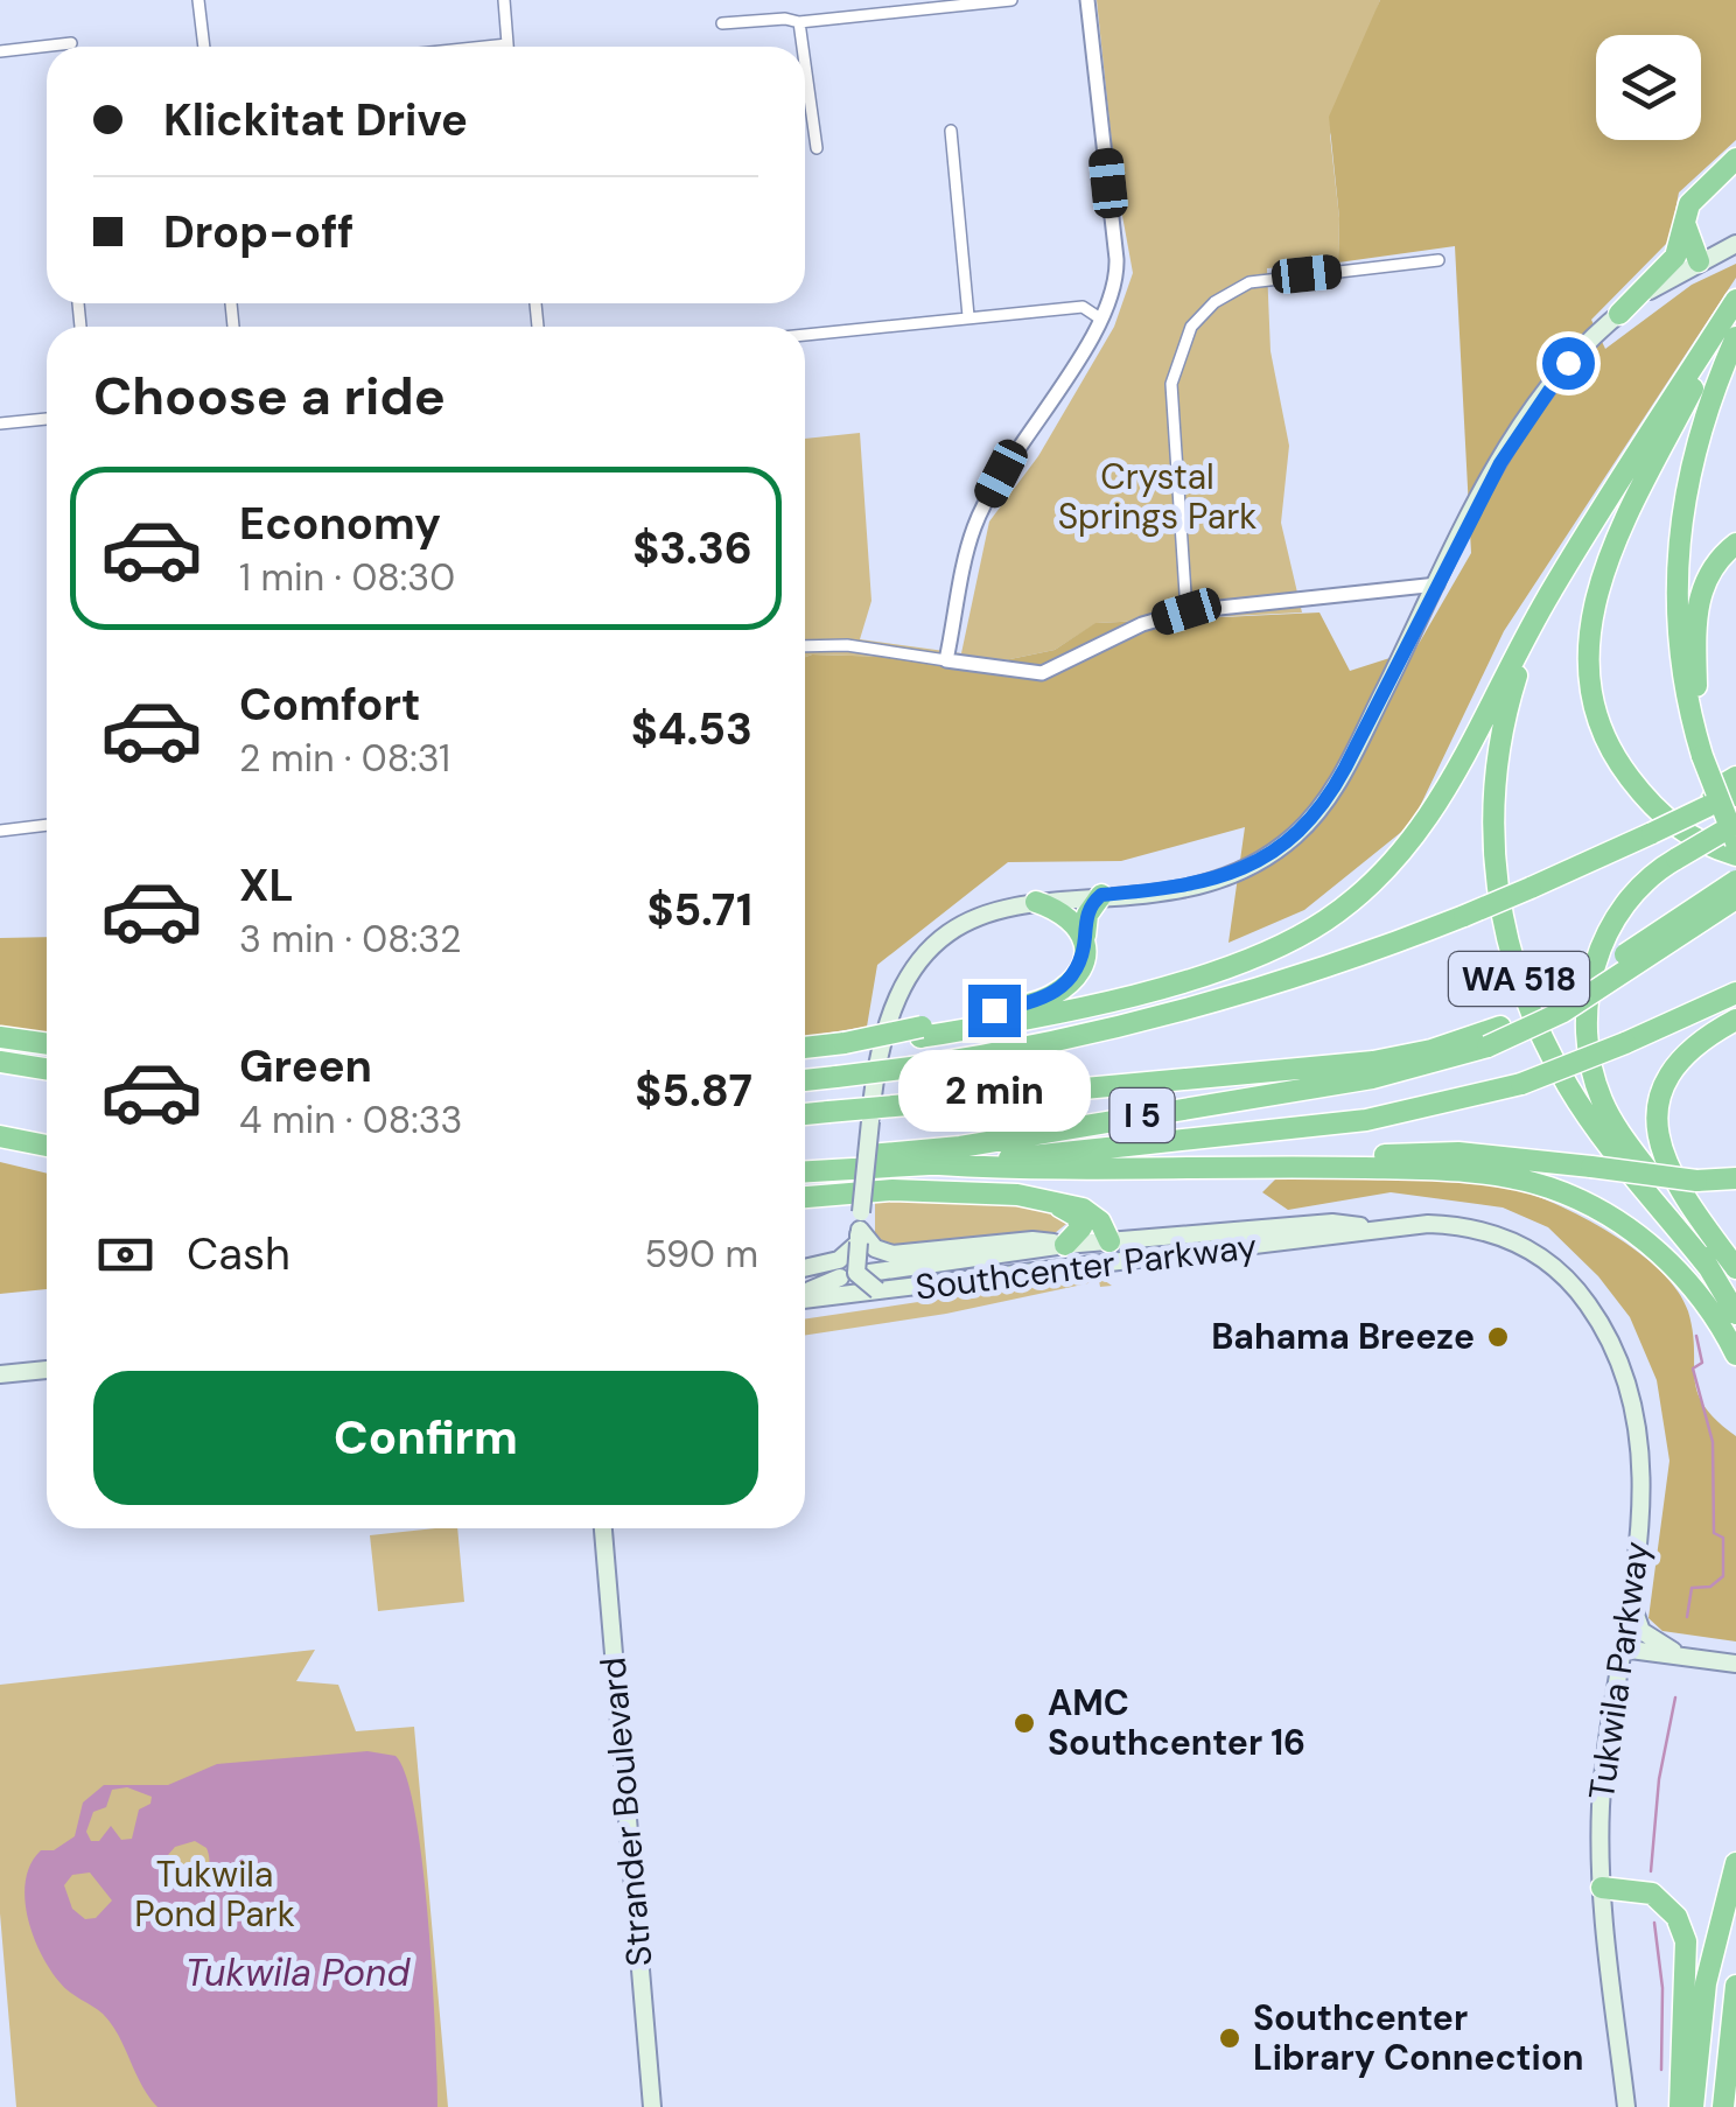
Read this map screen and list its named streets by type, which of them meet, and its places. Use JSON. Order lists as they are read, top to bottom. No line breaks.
{"streets":{"highway":["WA 518","I 5"],"main road":["Southcenter Parkway","Tukwila Parkway","Strander Boulevard"]},"crossings":[["Southcenter Parkway","Tukwila Parkway"]],"water":["Tukwila Pond"],"parks":["Crystal Springs Park","Tukwila Pond Park"],"places":["Bahama Breeze","AMC Southcenter 16","Southcenter Library Connection"],"page":{"banner":["Klickitat Drive","Drop-off"],"heading":"Choose a ride","list":[{"name":"Economy","note":"1 min · 08:30","value":"$3.36"},{"name":"Comfort","note":"2 min · 08:31","value":"$4.53"},{"name":"XL","note":"3 min · 08:32","value":"$5.71"},{"name":"Green","note":"4 min · 08:33","value":"$5.87"}],"bubble":"2 min","pay":["Cash","590 m"],"buttons":"Confirm"}}
